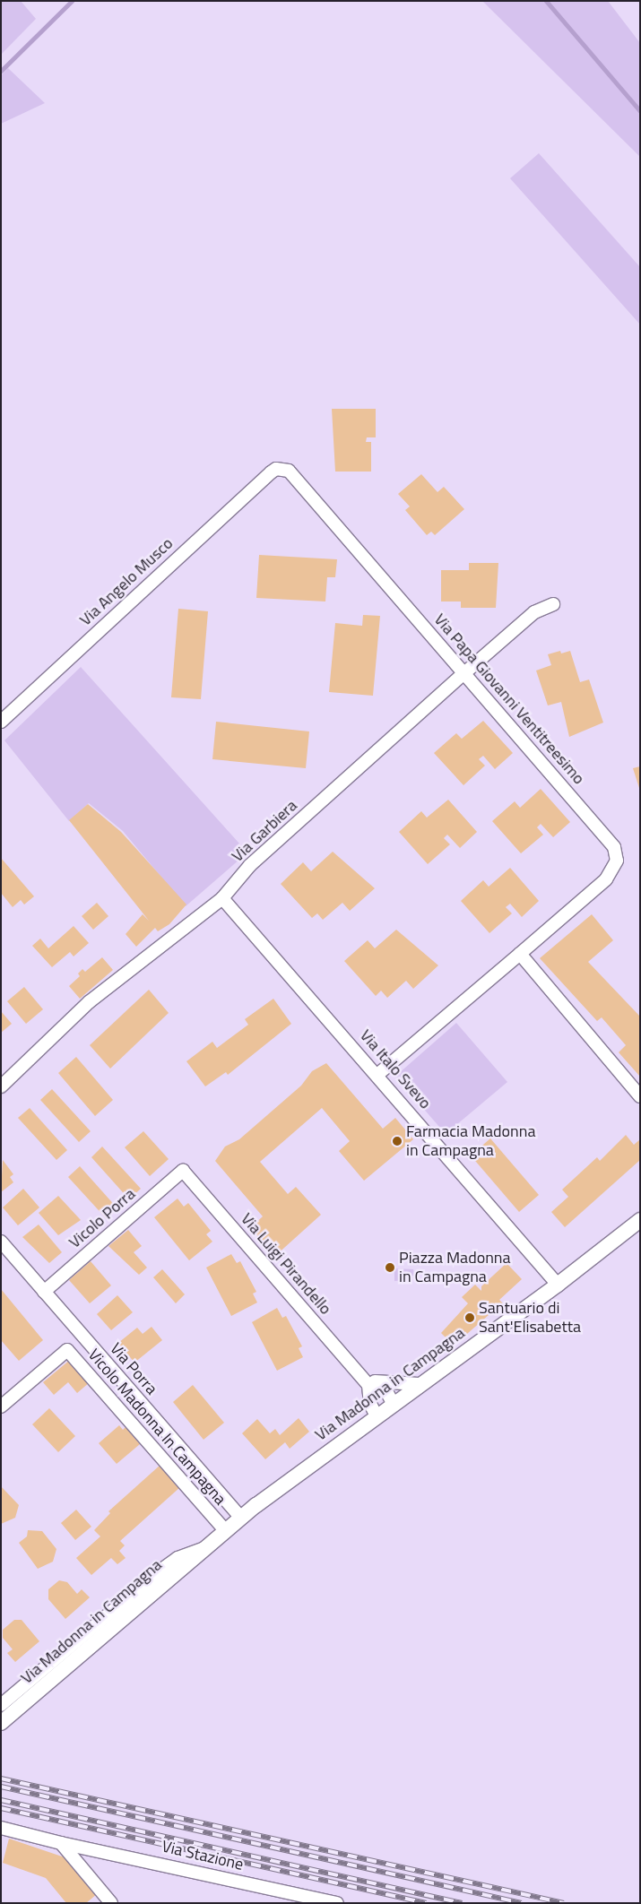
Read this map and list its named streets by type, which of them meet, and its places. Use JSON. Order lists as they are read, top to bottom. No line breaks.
{"streets":{"street":["Via Angelo Musco","Via Papa Giovanni Ventitreesimo","Via Garbiera","Via Italo Svevo","Vicolo Porra","Via Luigi Pirandello","Via Porra","Via Madonna in Campagna","Vicolo Madonna In Campagna","Via Stazione"]},"crossings":[["Via Angelo Musco","Via Papa Giovanni Ventitreesimo"],["Via Papa Giovanni Ventitreesimo","Via Garbiera"],["Via Papa Giovanni Ventitreesimo","Via Italo Svevo"],["Via Garbiera","Via Italo Svevo"],["Via Italo Svevo","Via Madonna in Campagna"],["Vicolo Porra","Via Luigi Pirandello"],["Vicolo Porra","Via Porra"],["Via Luigi Pirandello","Via Madonna in Campagna"],["Via Porra","Via Madonna in Campagna"],["Via Madonna in Campagna","Vicolo Madonna In Campagna"]],"places":["Farmacia Madonna in Campagna","Piazza Madonna in Campagna","Santuario di Sant'Elisabetta"]}
